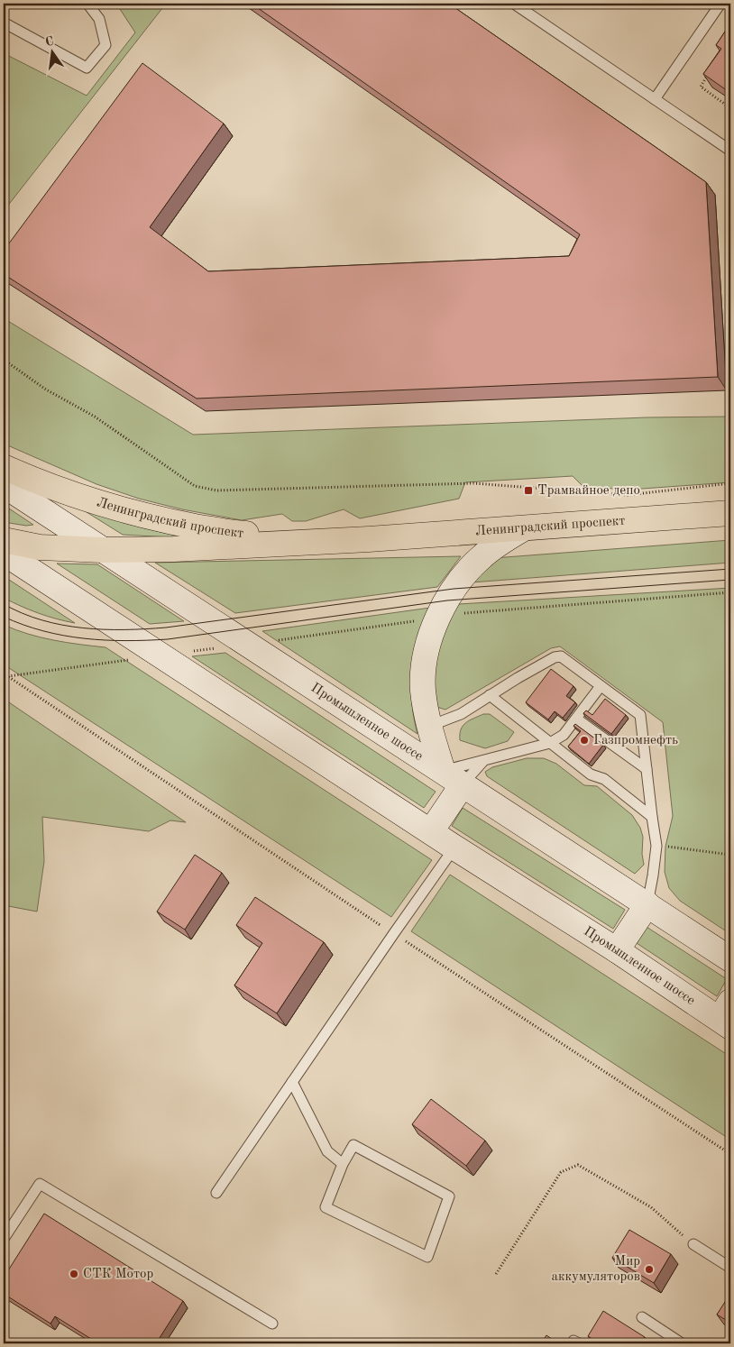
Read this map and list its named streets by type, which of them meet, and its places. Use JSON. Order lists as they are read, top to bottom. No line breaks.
{"streets":{"main road":["Ленинградский проспект","Промышленное шоссе"]},"crossings":[["Ленинградский проспект","Промышленное шоссе"]],"places":{"transit":["Трамвайное депо"],"other":["Газпромнефть","Мир аккумуляторов","СТК Мотор"]},"north":"top"}
